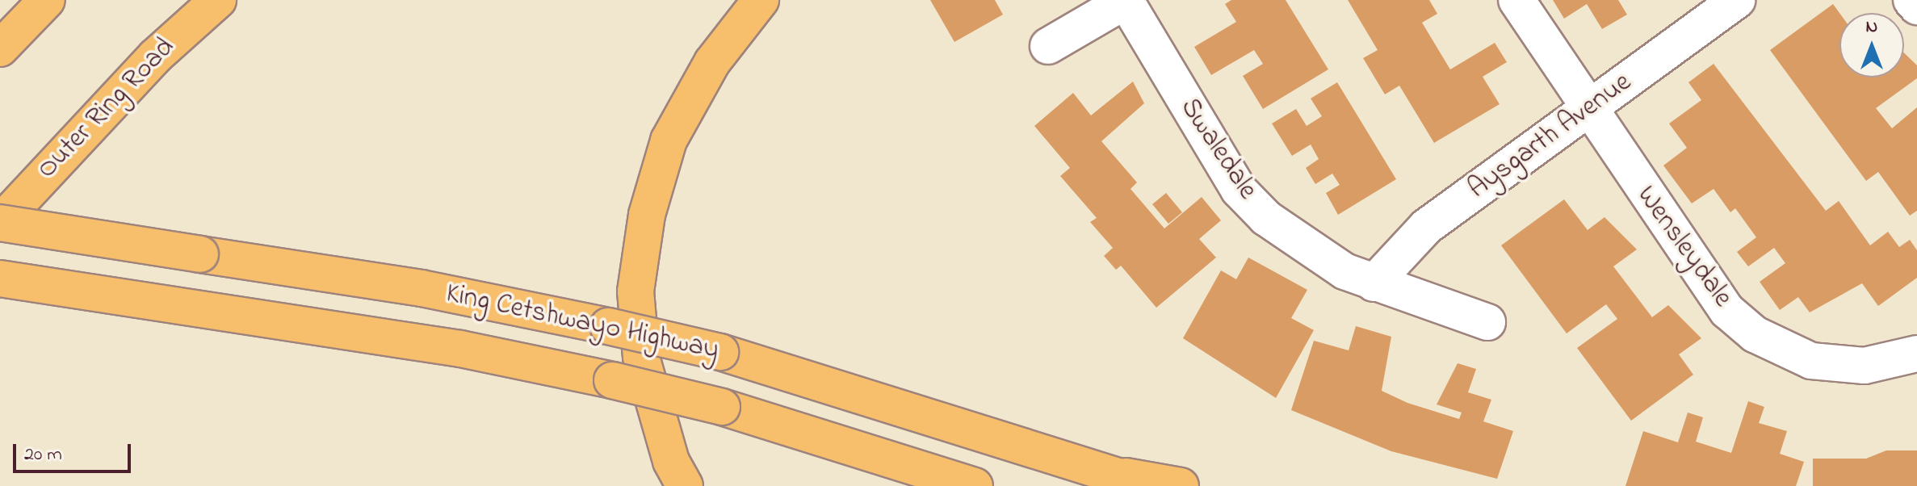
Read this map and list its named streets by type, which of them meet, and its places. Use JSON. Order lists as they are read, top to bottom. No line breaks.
{"streets":{"main road":["Outer Ring Road","King Cetshwayo Highway"],"street":["Aysgarth Avenue","Swaledale","Wensleydale"]},"crossings":[["Outer Ring Road","King Cetshwayo Highway"],["Aysgarth Avenue","Swaledale"],["Aysgarth Avenue","Wensleydale"]],"scale_bar":"20 m","north":"top"}
